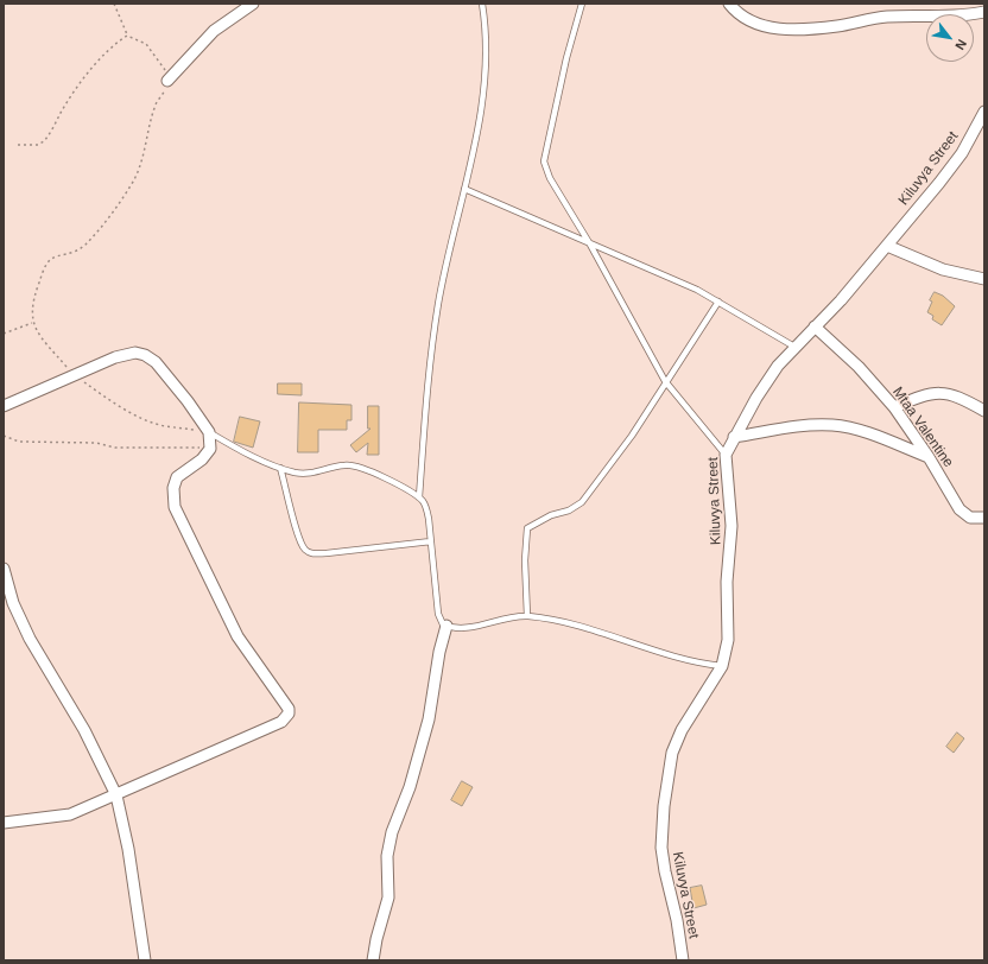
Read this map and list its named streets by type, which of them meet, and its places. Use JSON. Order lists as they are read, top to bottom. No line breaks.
{"streets":{"street":["Kiluvya Street","Mtaa Valentine"]},"crossings":[["Kiluvya Street","Mtaa Valentine"]],"north":"bottom right"}
